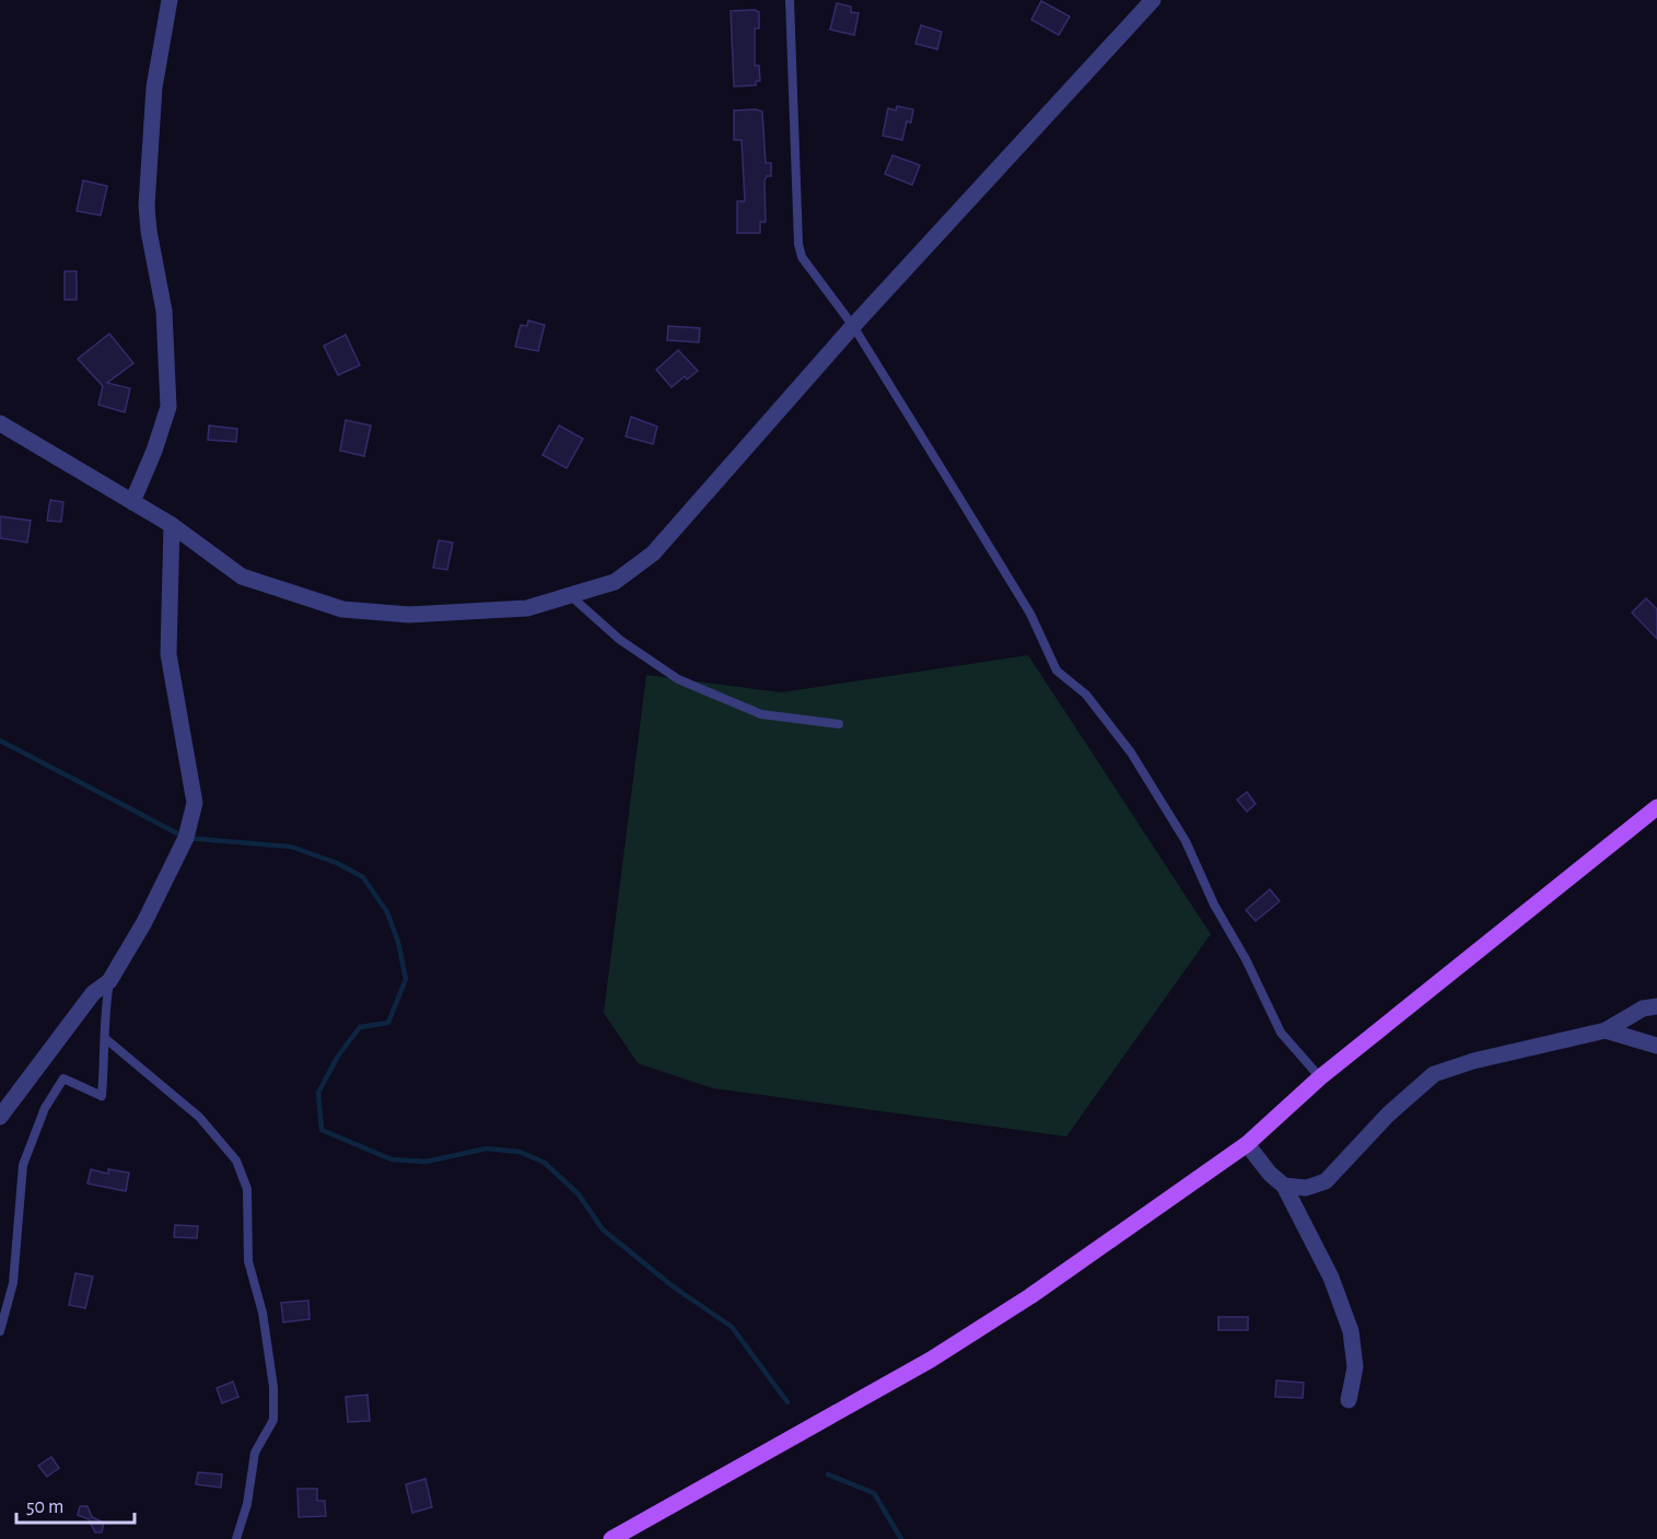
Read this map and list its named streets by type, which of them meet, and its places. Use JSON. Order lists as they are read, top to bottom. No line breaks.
{"scale_bar":"50 m"}
